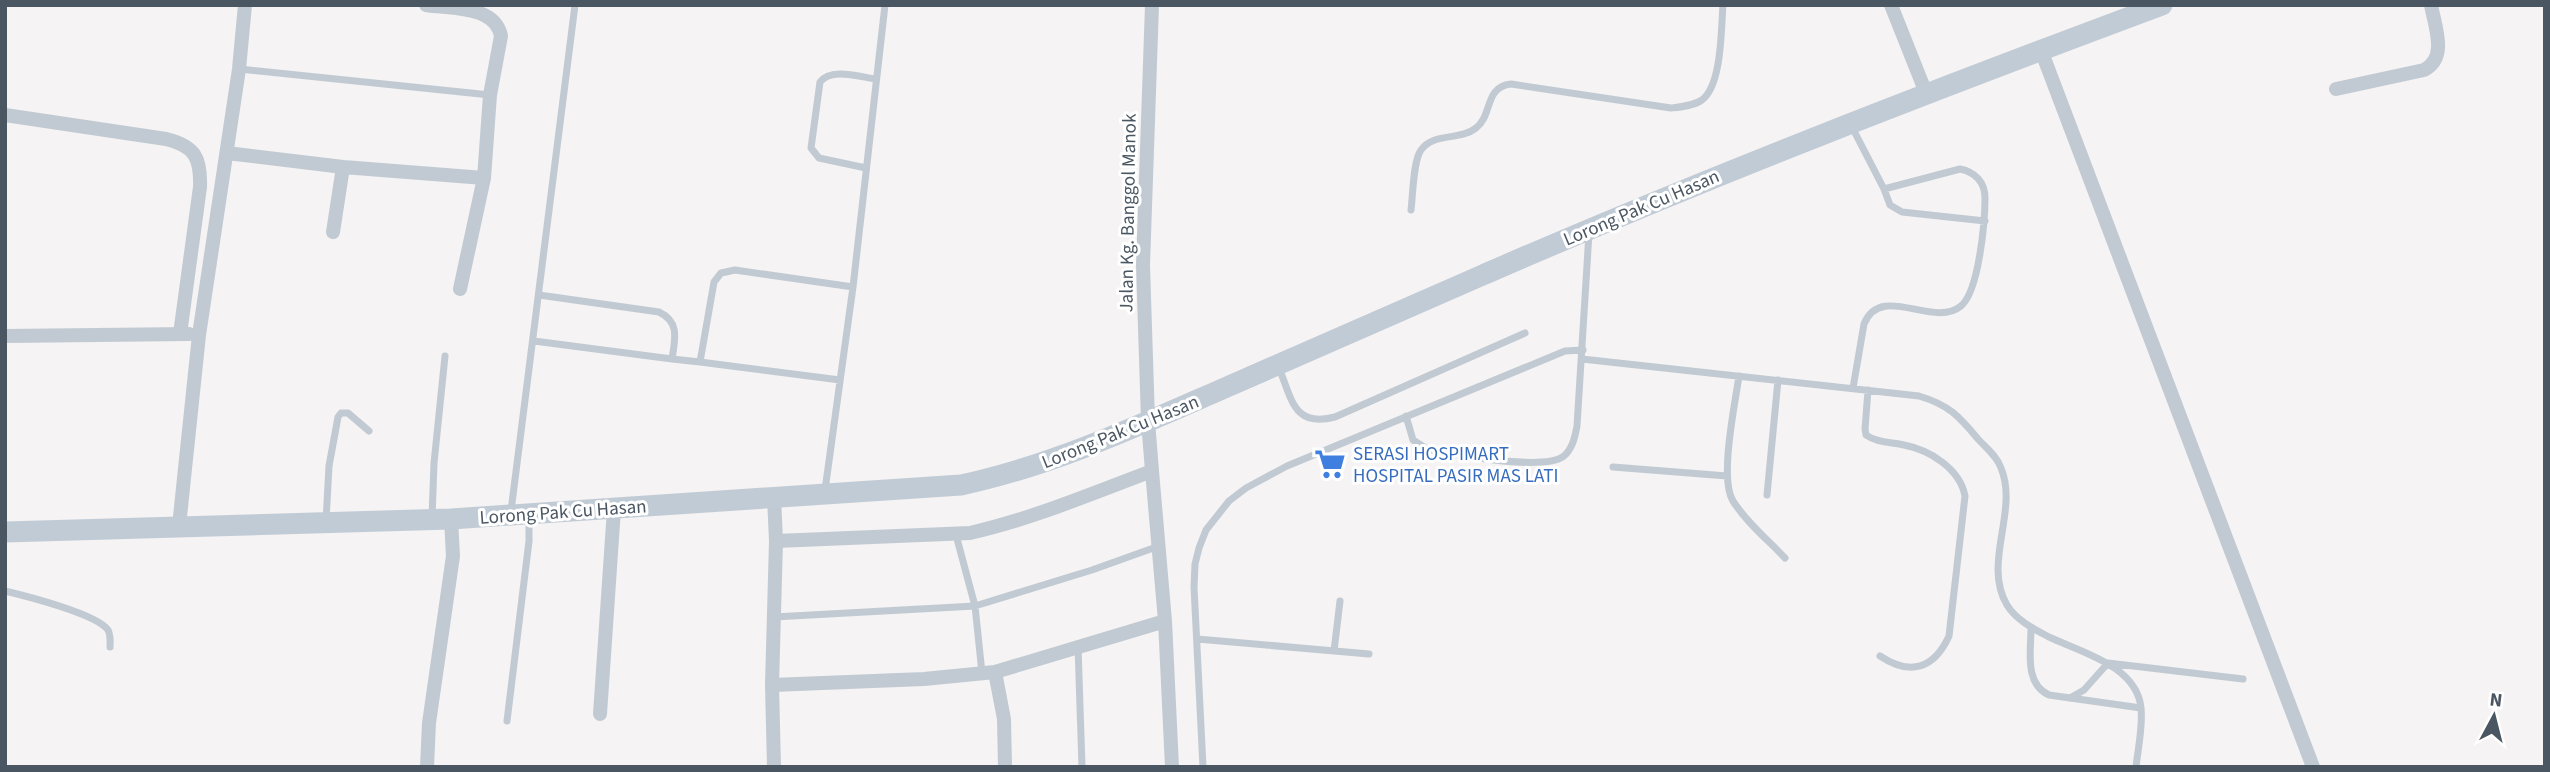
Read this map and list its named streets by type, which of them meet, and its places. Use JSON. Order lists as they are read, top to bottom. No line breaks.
{"streets":{"street":["Lorong Pak Cu Hasan","Jalan Kg. Banggol Manok"]},"crossings":[["Lorong Pak Cu Hasan","Jalan Kg. Banggol Manok"]],"places":{"supermarket":["SERASI HOSPIMART HOSPITAL PASIR MAS LATI"]},"north":"top"}
